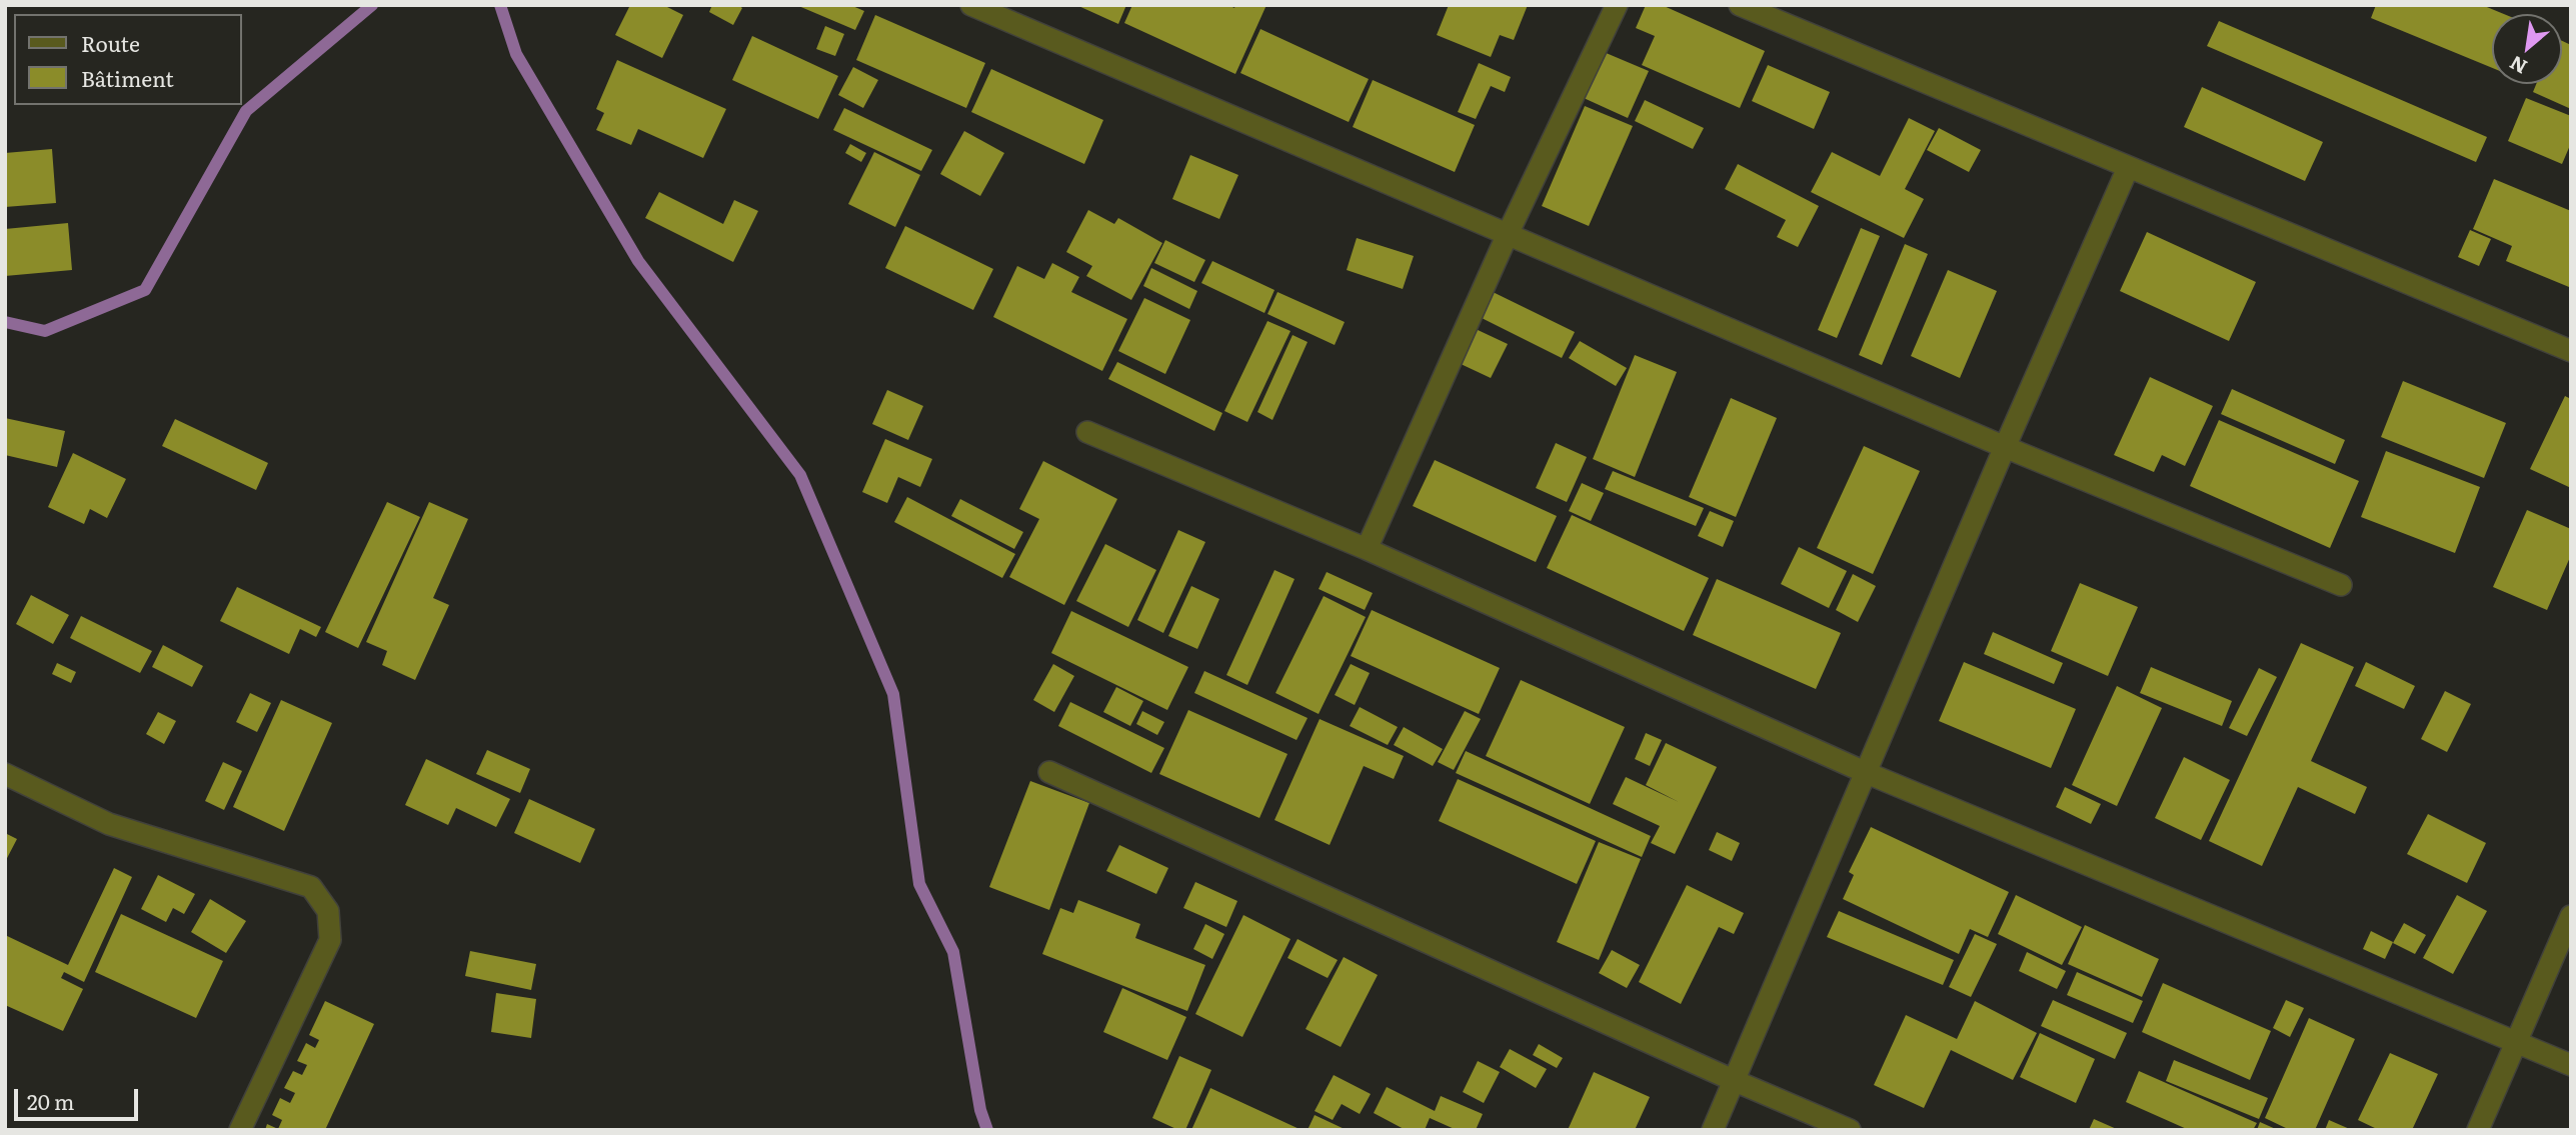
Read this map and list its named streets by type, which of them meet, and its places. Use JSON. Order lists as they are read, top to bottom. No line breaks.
{"legend":["Route","Bâtiment"],"scale_bar":"20 m","north":"bottom left"}
